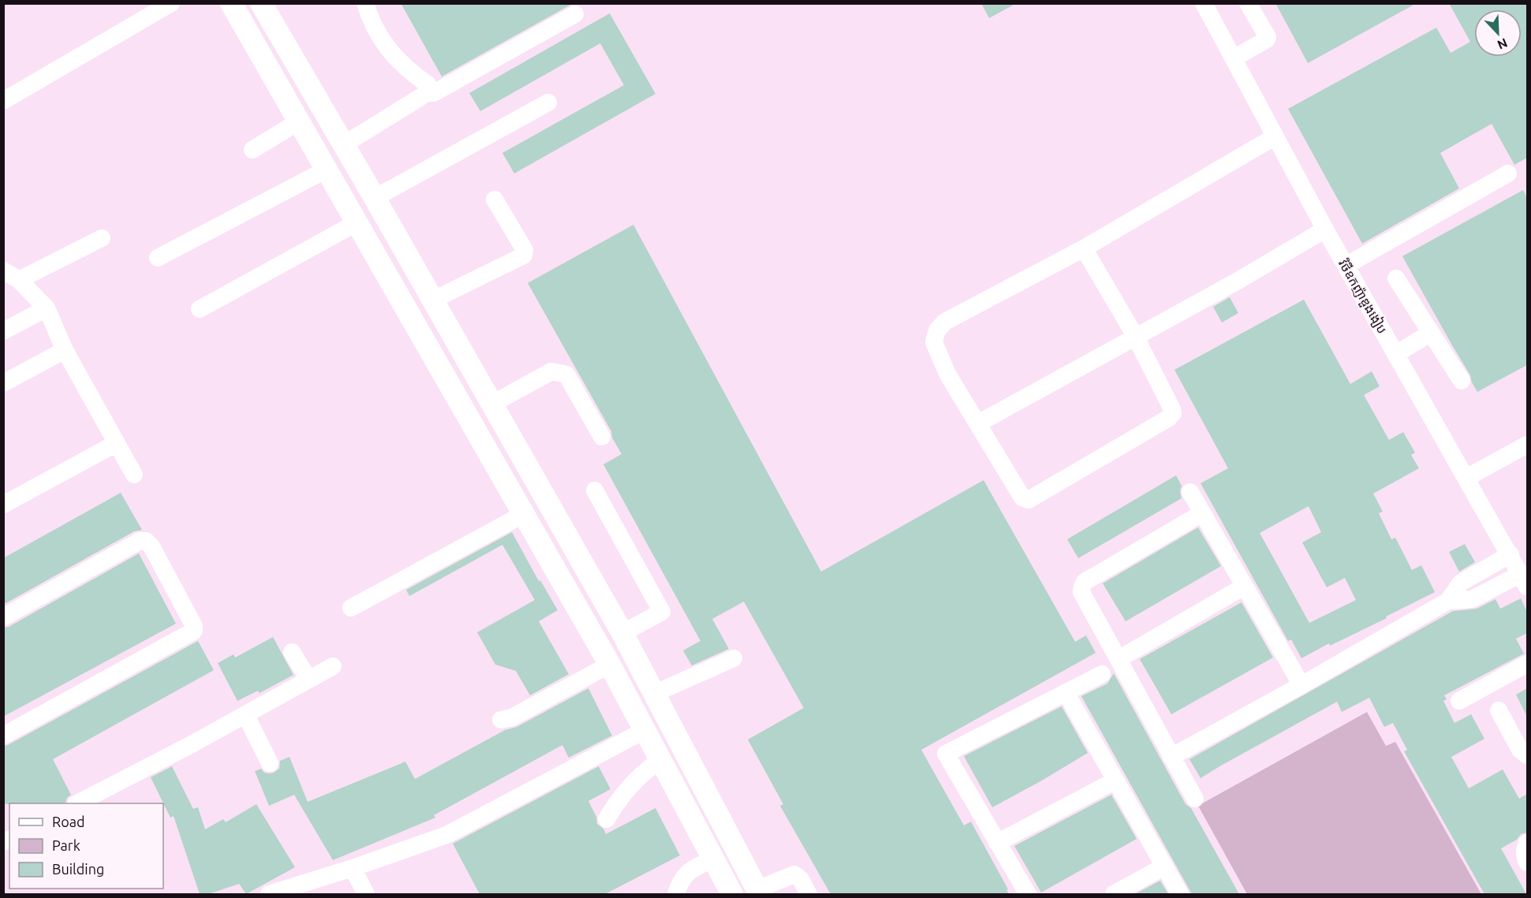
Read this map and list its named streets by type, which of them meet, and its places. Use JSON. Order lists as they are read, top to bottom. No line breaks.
{"streets":{"street":["វិថីឧកញ៉ាឌួងងៀប"]},"legend":["Road","Park","Building"],"north":"bottom right"}
